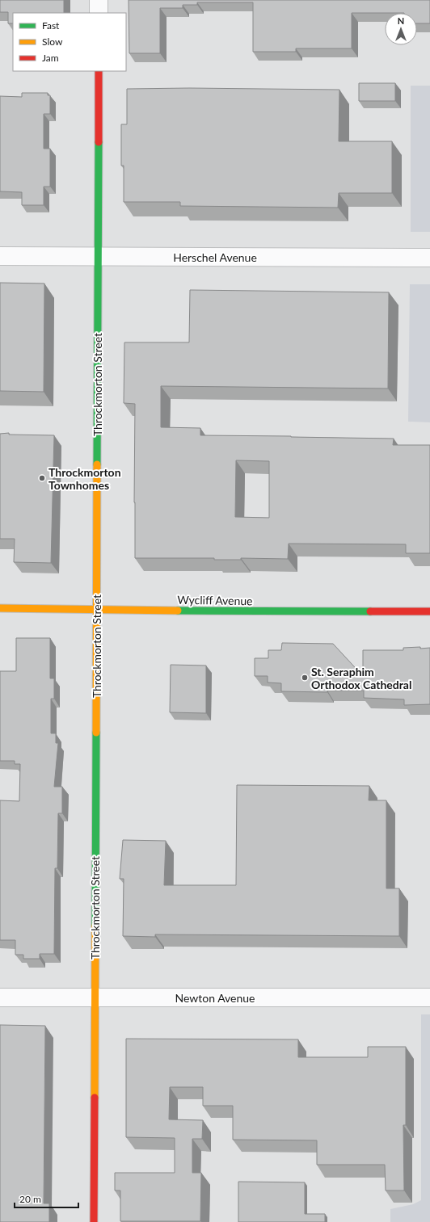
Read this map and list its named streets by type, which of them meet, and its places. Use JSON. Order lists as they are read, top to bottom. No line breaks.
{"streets":{"street":["Herschel Avenue","Throckmorton Street","Wycliff Avenue","Newton Avenue"]},"crossings":[["Herschel Avenue","Throckmorton Street"],["Throckmorton Street","Wycliff Avenue"],["Throckmorton Street","Newton Avenue"]],"places":["Throckmorton Townhomes","St. Seraphim Orthodox Cathedral"],"legend":["Fast","Slow","Jam"],"scale_bar":"20 m","north":"top"}
